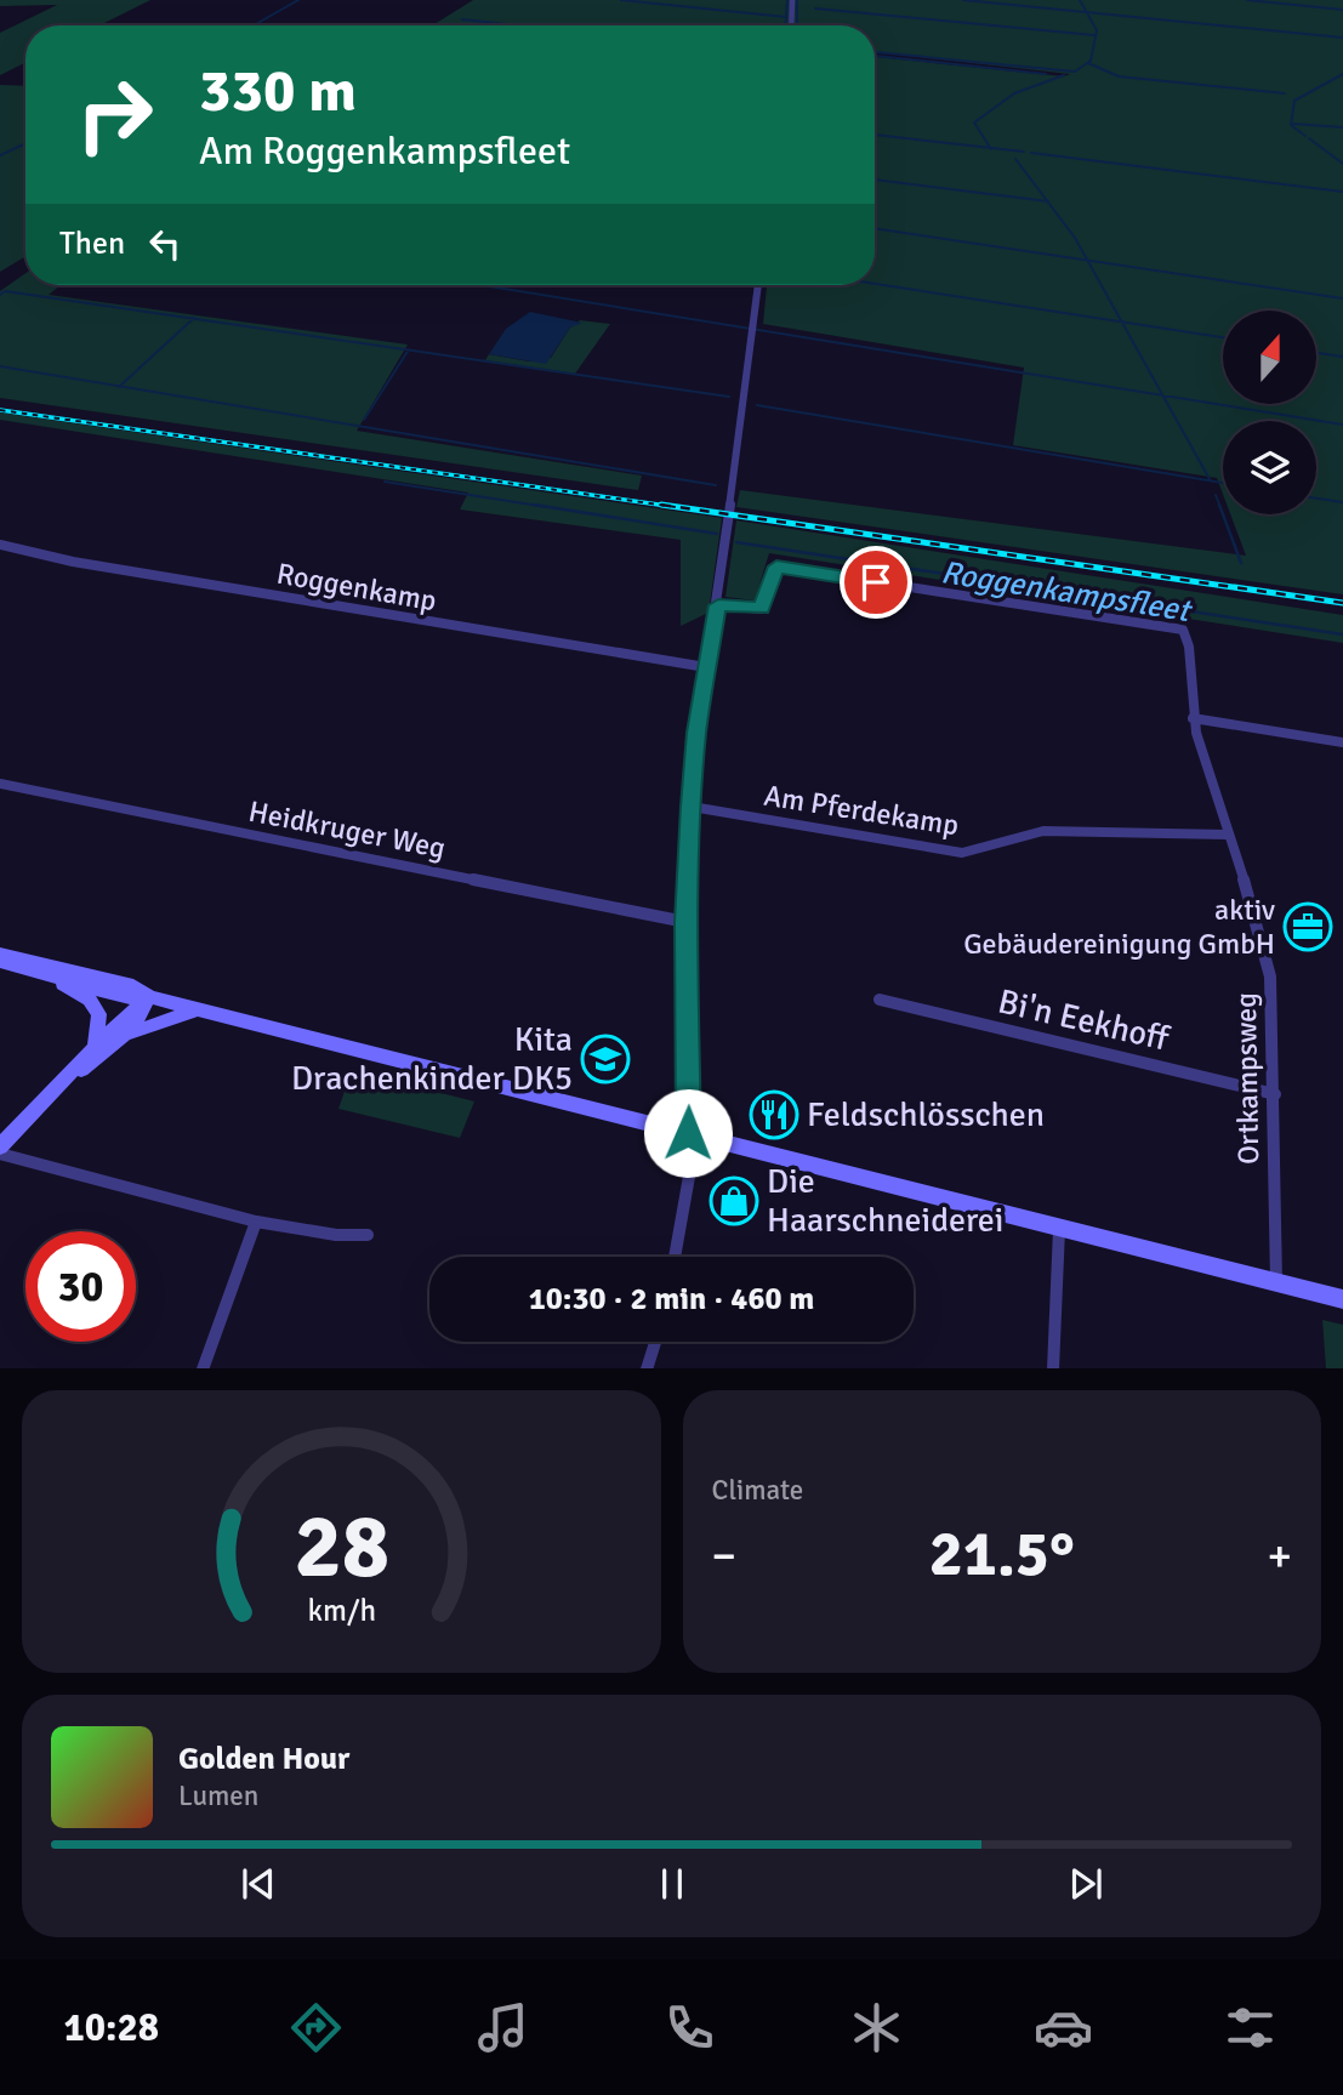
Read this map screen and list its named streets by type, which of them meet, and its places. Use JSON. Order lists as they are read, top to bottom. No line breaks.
{"streets":{"street":["Roggenkamp","Am Pferdekamp","Heidkruger Weg","Bi'n Eekhoff","Ortkampsweg"]},"crossings":[["Am Pferdekamp","Ortkampsweg"],["Bi'n Eekhoff","Ortkampsweg"]],"water":["Roggenkampsfleet"],"places":{"office":["aktiv Gebäudereinigung GmbH"],"school or university":["Kita Drachenkinder DK5"],"restaurant":["Feldschlösschen"],"shop":["Die Haarschneiderei"]},"north":"top","page":{"turn":["330 m","Am Roggenkampsfleet"],"then":"Then","limit":"30","trip":"10:30 · 2 min · 460 m","tile":"Climate","heat":["−","21.5°","+"],"song":["Golden Hour","Lumen"],"tabs":"10:28","gauge":["28","km/h"]}}
